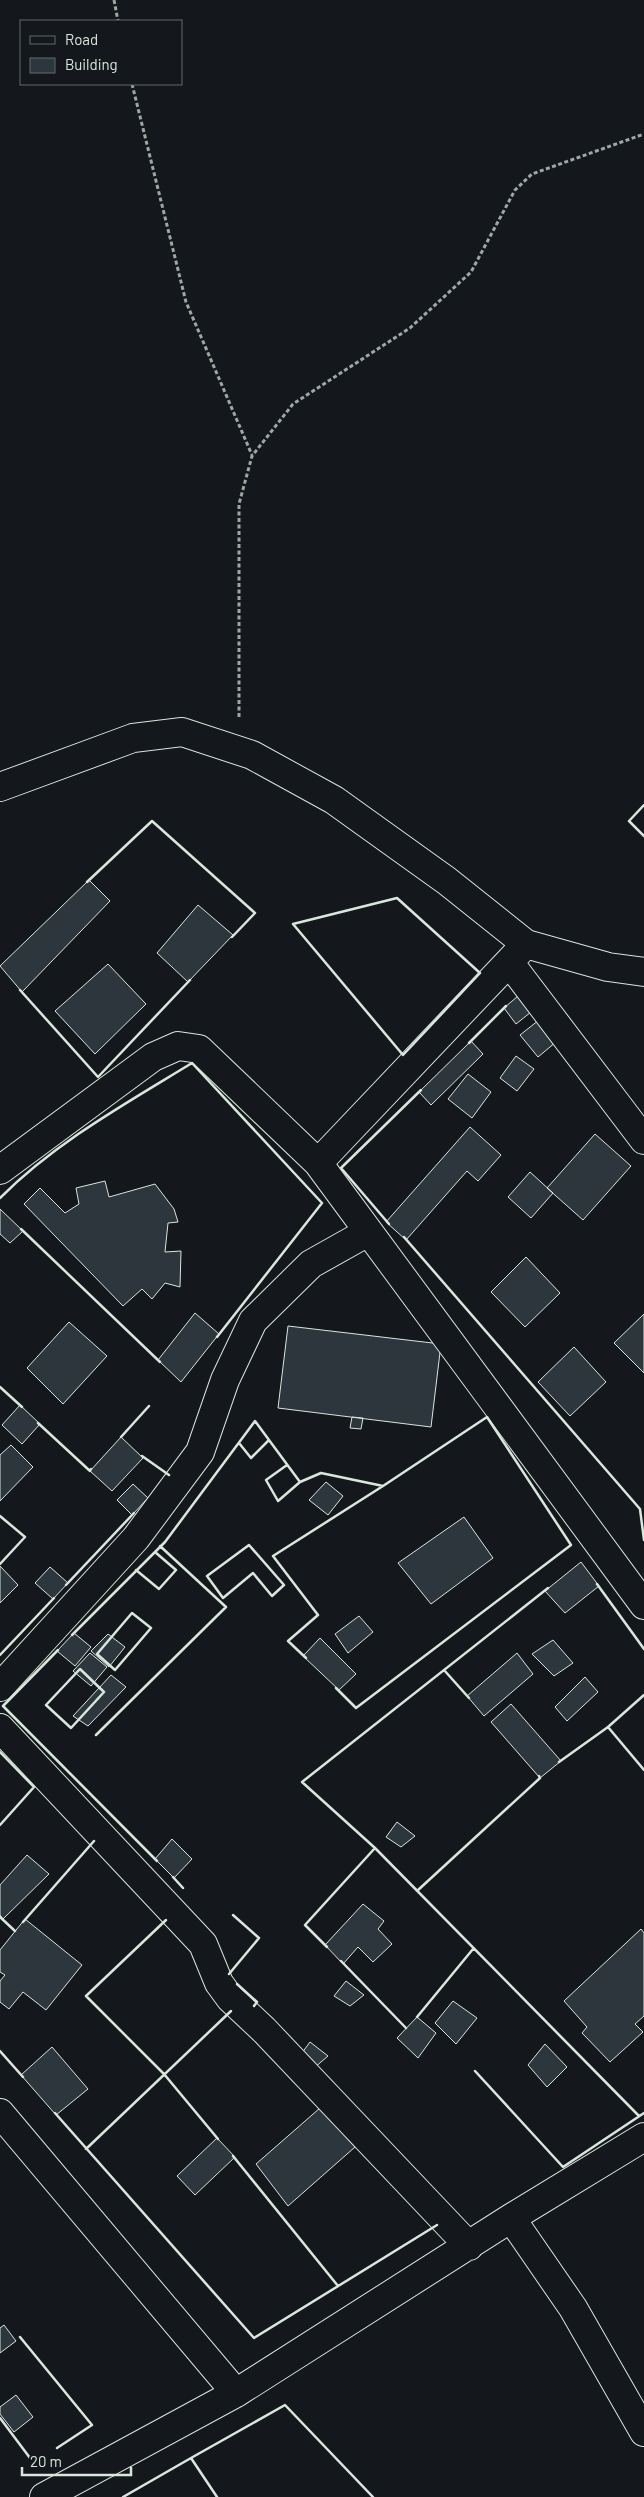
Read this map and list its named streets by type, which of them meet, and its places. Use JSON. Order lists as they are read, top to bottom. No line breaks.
{"legend":["Road","Building"],"scale_bar":"20 m"}
